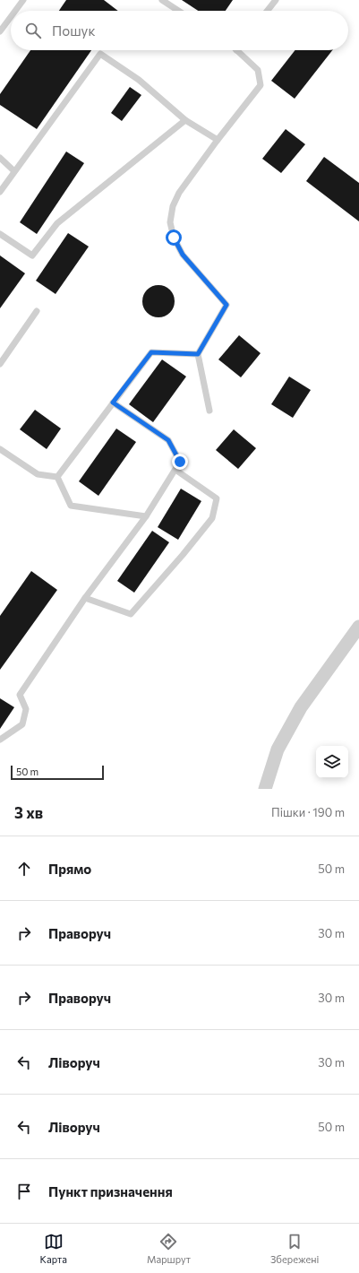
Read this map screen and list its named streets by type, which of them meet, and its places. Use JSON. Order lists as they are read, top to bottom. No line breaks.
{"scale_bar":"50 m","page":{"search":"Пошук","scale":"50 m","heading":["3 хв","Пішки · 190 m"],"list":[["Прямо","50 m"],["Праворуч","30 m"],["Праворуч","30 m"],["Ліворуч","30 m"],["Ліворуч","50 m"],"Пункт призначення"],"nav":["Карта","Маршрут","Збережені"]}}
